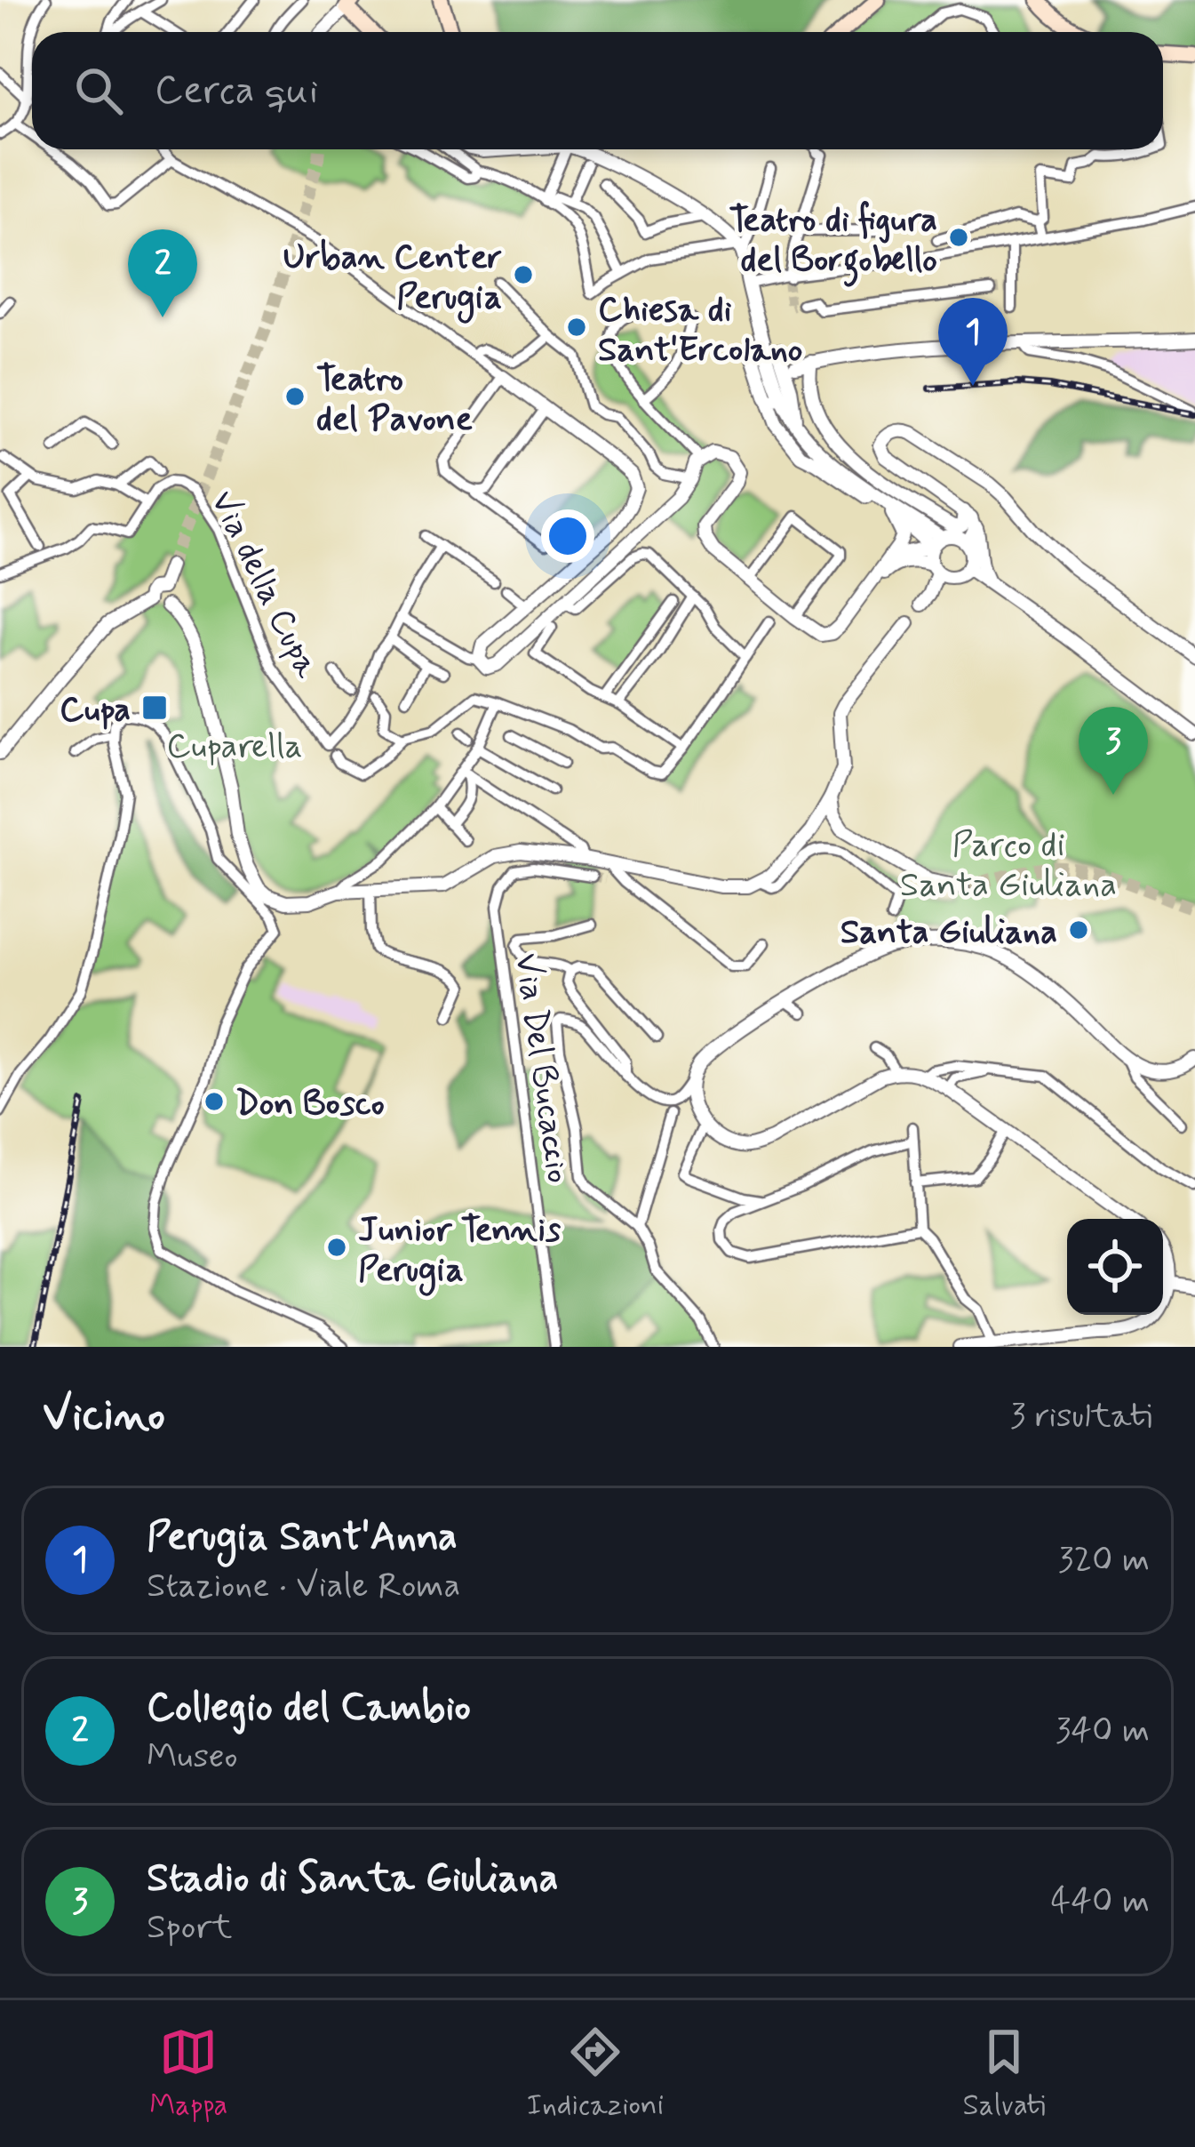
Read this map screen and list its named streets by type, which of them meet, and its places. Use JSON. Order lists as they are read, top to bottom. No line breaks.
{"streets":{"street":["Via della Cupa","Via Del Bucaccio"]},"parks":["Cuparella","Parco di Santa Giuliana"],"places":{"other":["Teatro di figura del Borgobello","Urban Center Perugia","Chiesa di Sant'Ercolano","Teatro del Pavone","Santa Giuliana","Don Bosco","Junior Tennis Perugia"],"transit":["Cupa"]},"page":{"search":"Cerca qui","pins":["2","1","3"],"heading":["Vicino","3 risultati"],"list":[{"mark":"1","name":"Perugia Sant'Anna","note":"Stazione · Viale Roma","value":"320 m"},{"mark":"2","name":"Collegio del Cambio","note":"Museo","value":"340 m"},{"mark":"3","name":"Stadio di Santa Giuliana","note":"Sport","value":"440 m"}],"nav":["Mappa","Indicazioni","Salvati"]}}
